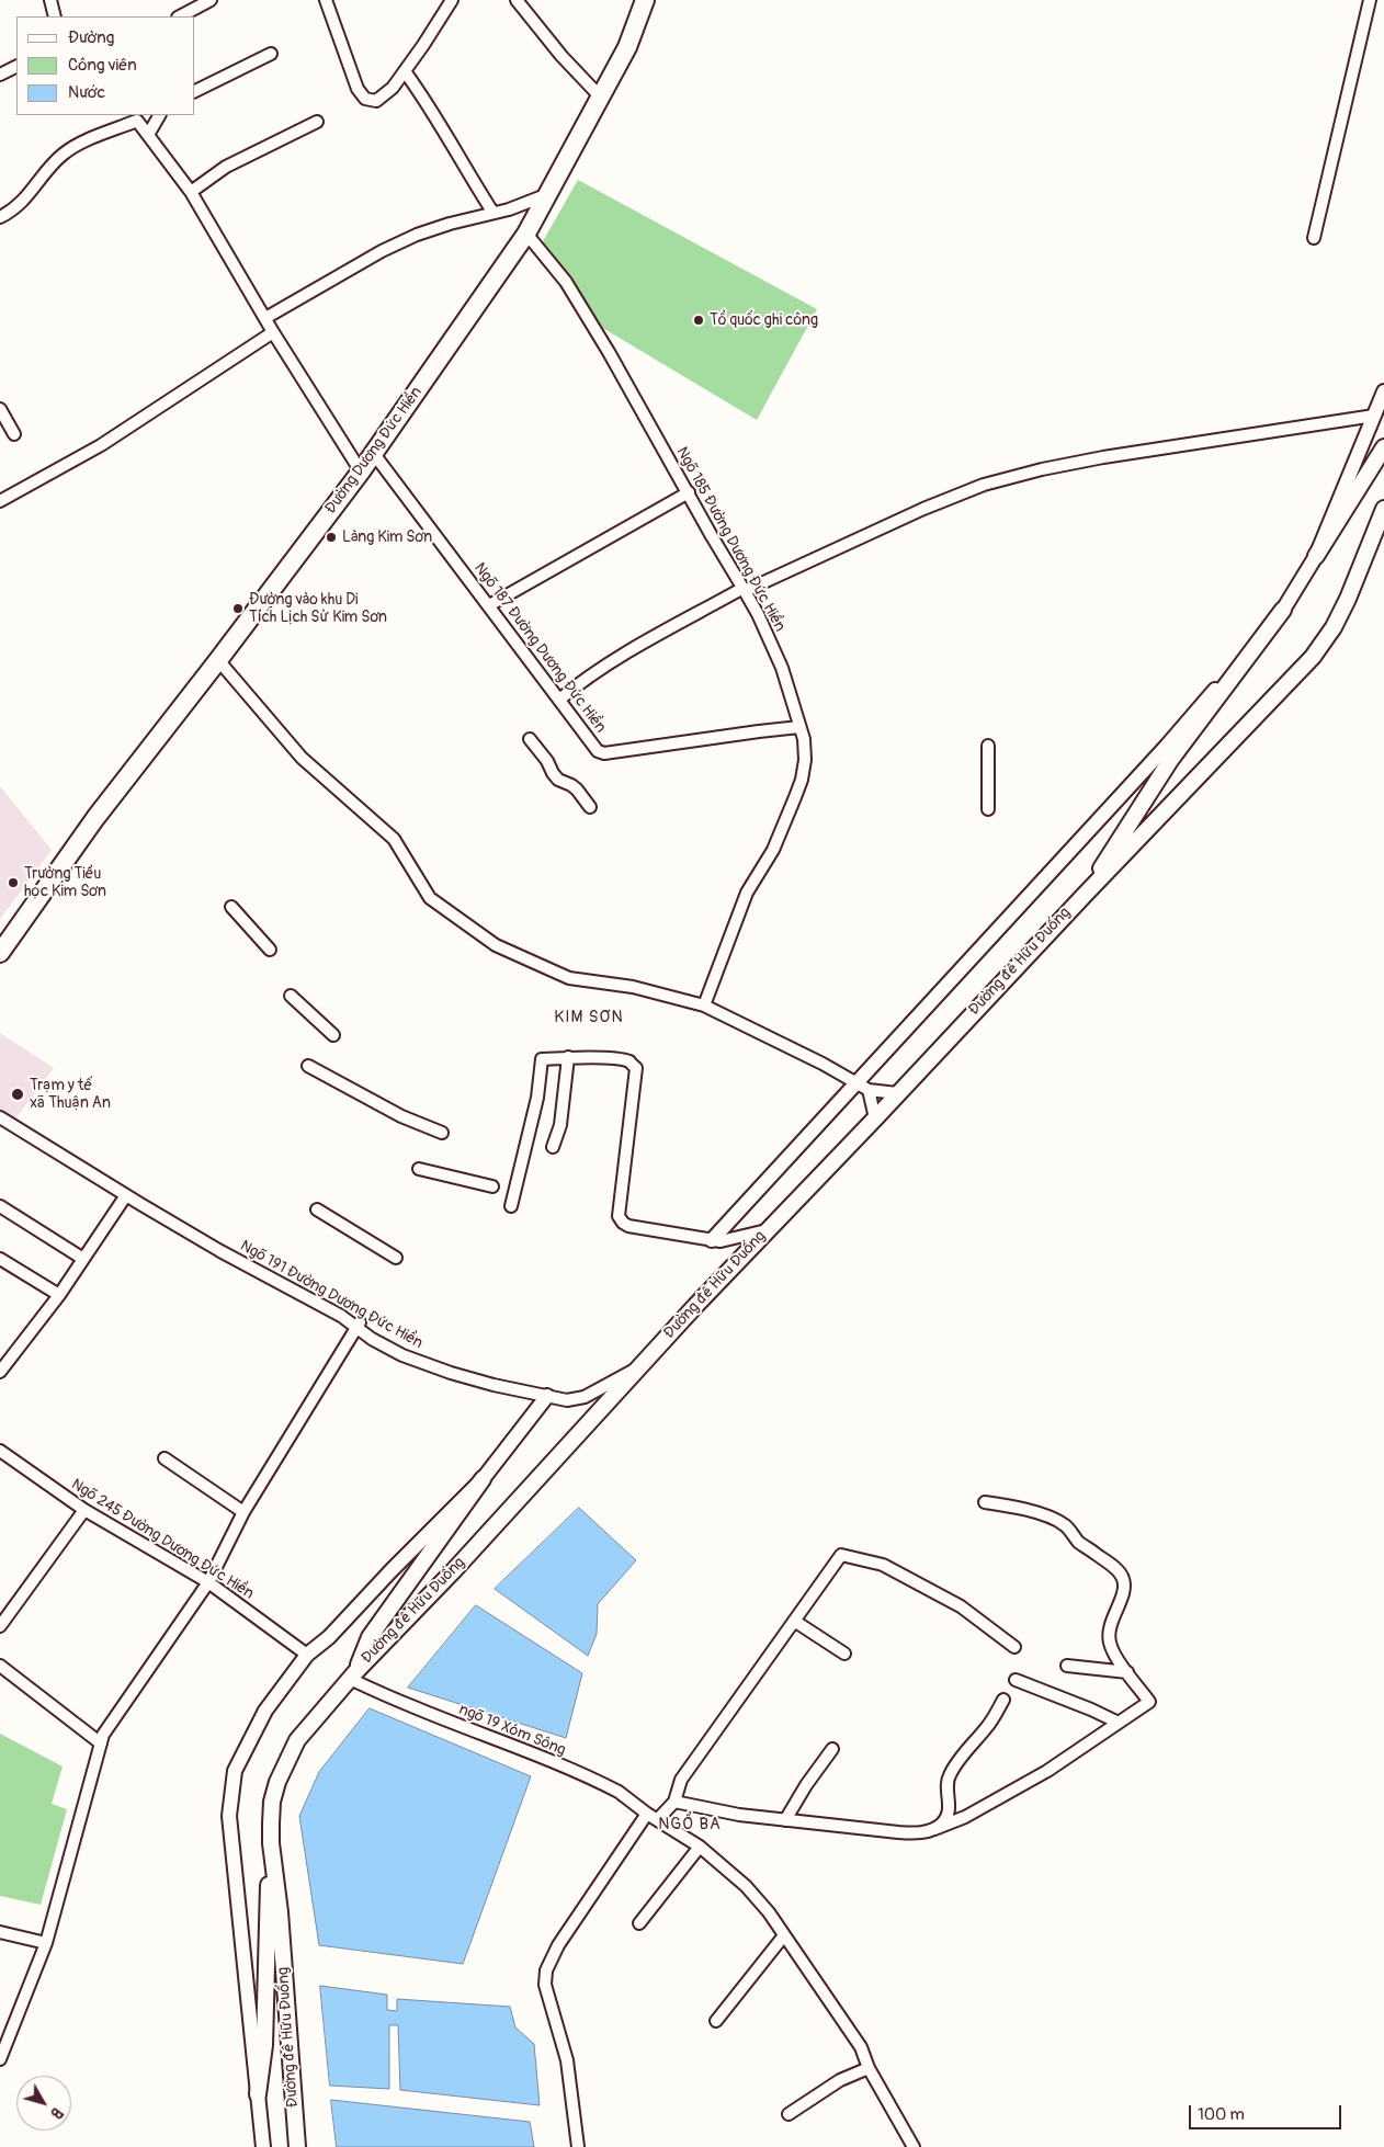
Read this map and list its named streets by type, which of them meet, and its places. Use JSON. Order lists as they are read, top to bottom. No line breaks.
{"streets":{"highway":["Đường Dương Đức Hiền"],"main road":["Đường đê Hữu Đuống"],"street":["Ngõ 185 Đường Dương Đức Hiền","Ngõ 187 Đường Dương Đức Hiền","Ngõ 191 Đường Dương Đức Hiền","Ngõ 245 Đường Dương Đức Hiền","ngõ 19 Xóm Sông"]},"crossings":[["Đường Dương Đức Hiền","Ngõ 185 Đường Dương Đức Hiền"],["Đường Dương Đức Hiền","Ngõ 187 Đường Dương Đức Hiền"],["Ngõ 185 Đường Dương Đức Hiền","Ngõ 187 Đường Dương Đức Hiền"],["Đường đê Hữu Đuống","Ngõ 191 Đường Dương Đức Hiền"],["Đường đê Hữu Đuống","ngõ 19 Xóm Sông"]],"districts":["KIM SƠN","NGỔ BA"],"places":["Tổ quốc ghi công","Làng Kim Sơn","Đường vào khu Di Tích Lịch Sử Kim Sơn","Trường Tiểu học Kim Sơn","Trạm y tế xã Thuận An"],"legend":["Đường","Công viên","Nước"],"scale_bar":"100 m","north":"bottom right"}
